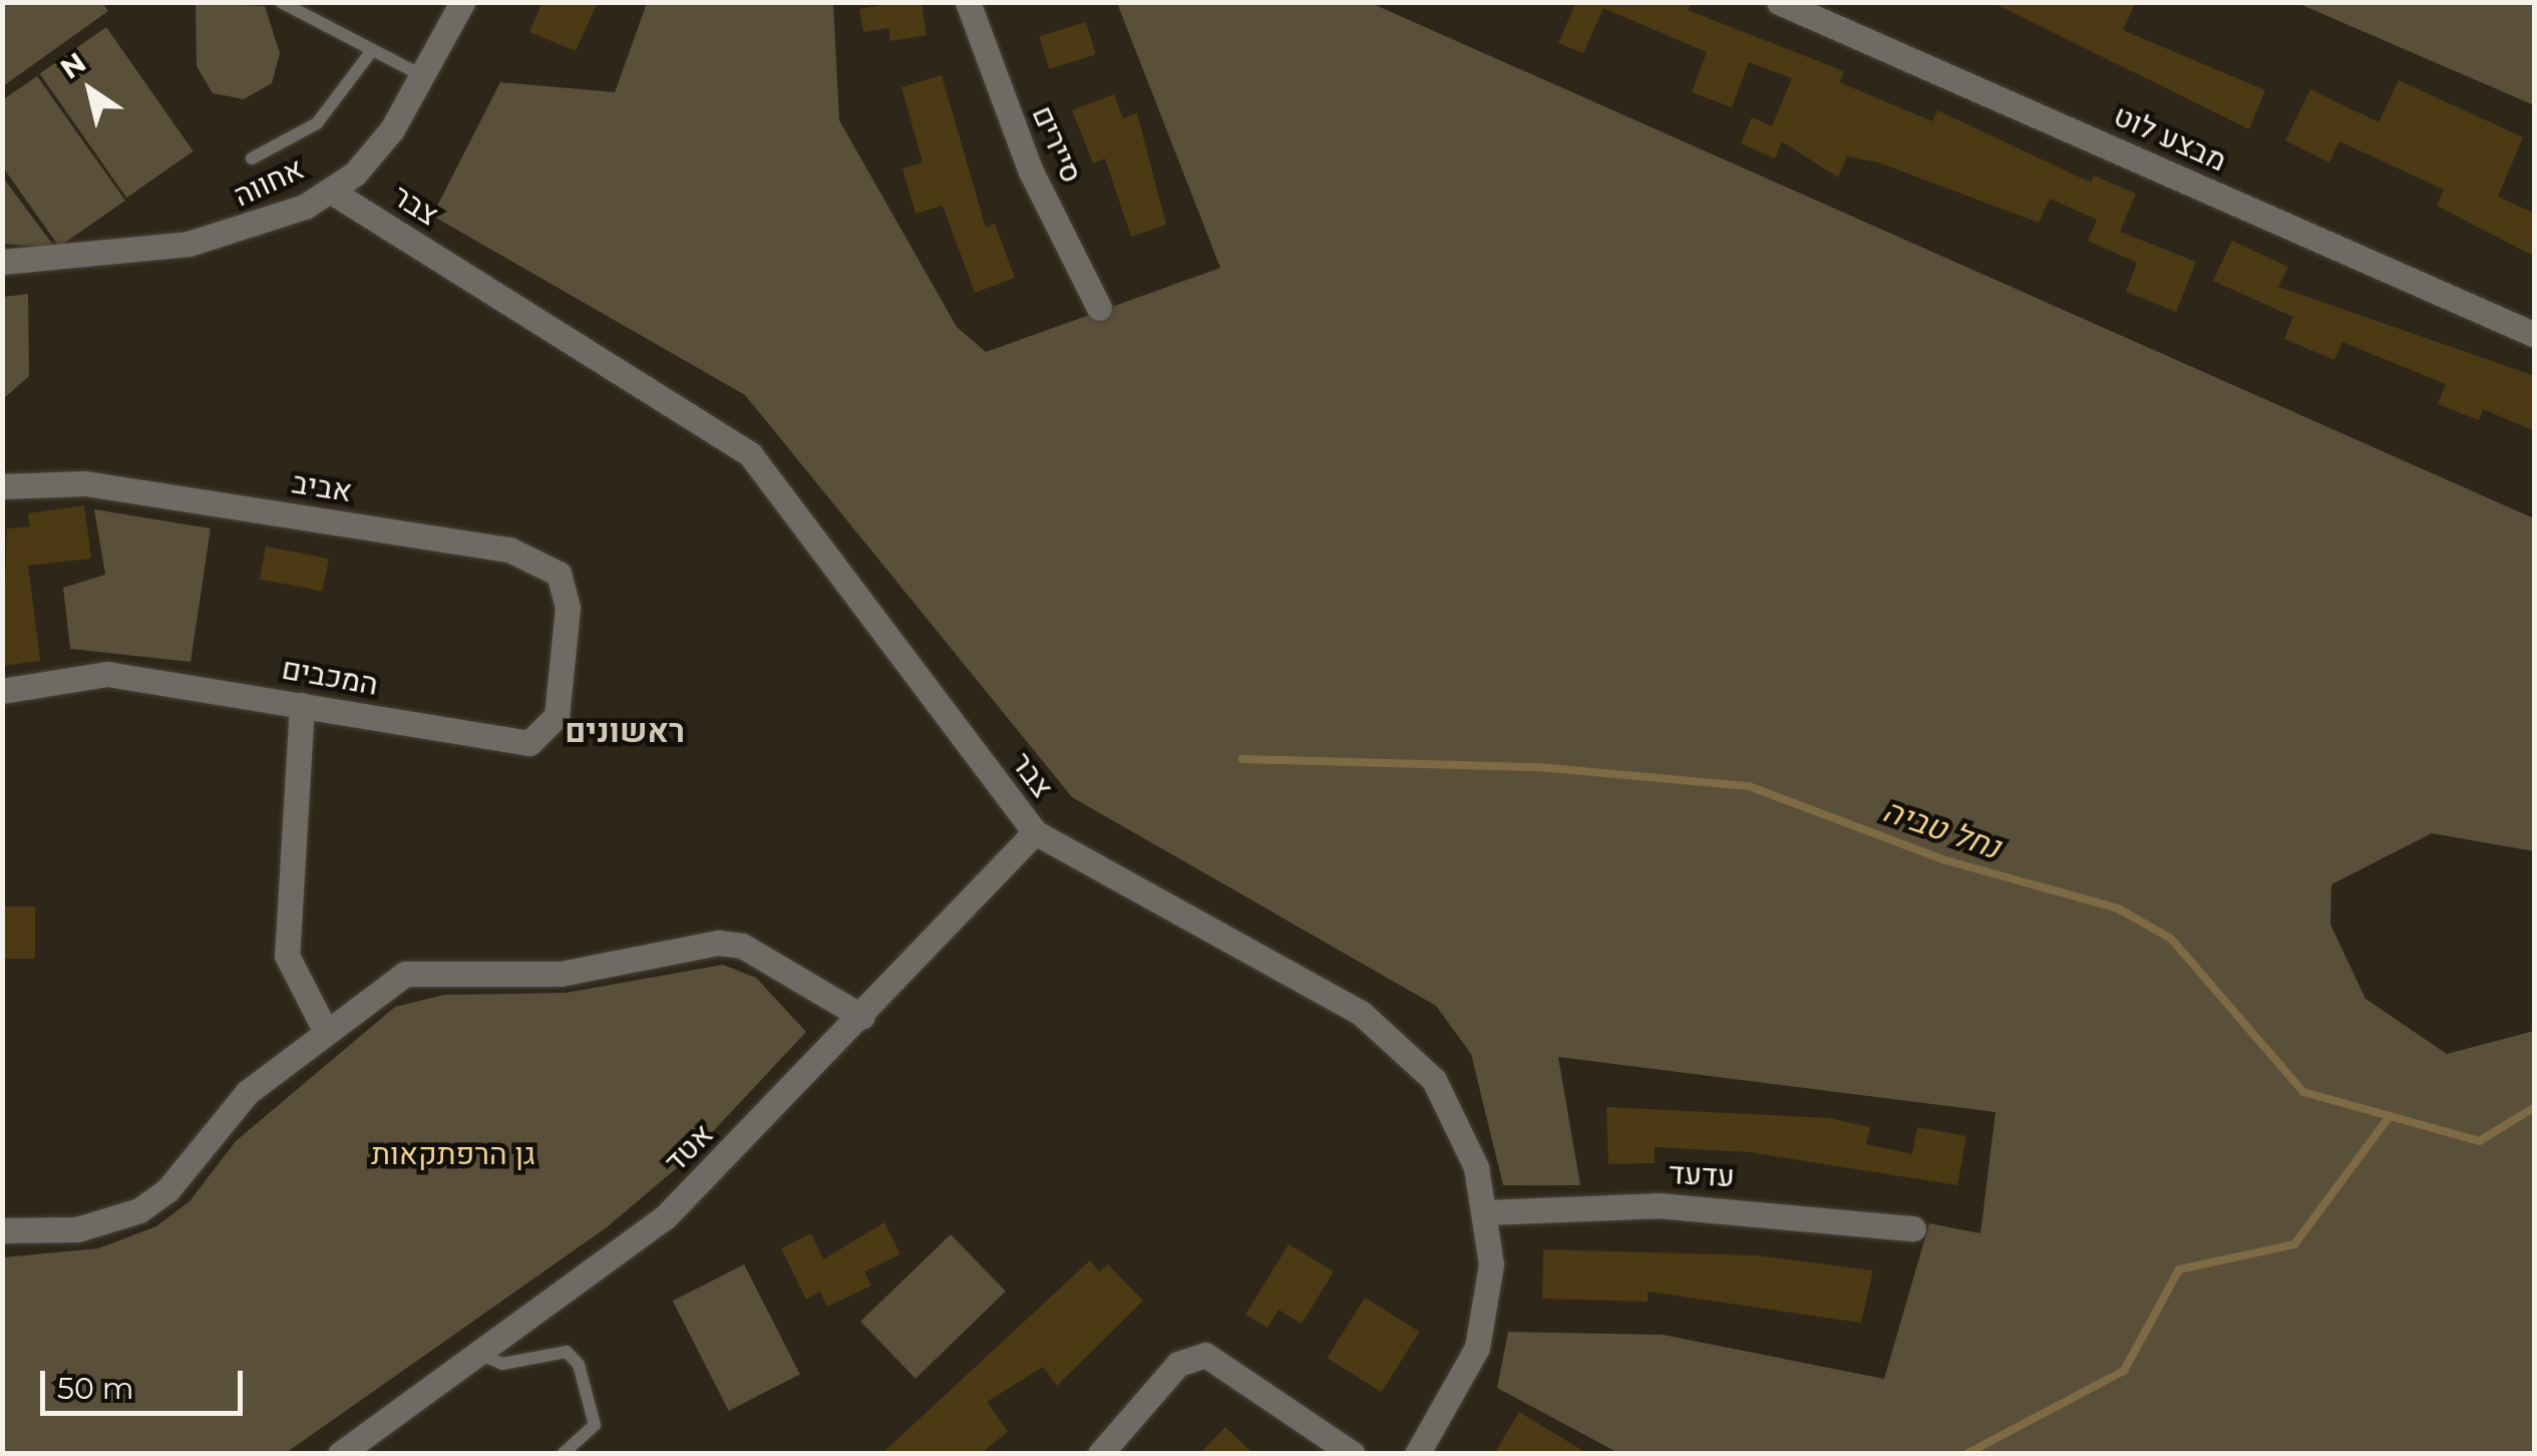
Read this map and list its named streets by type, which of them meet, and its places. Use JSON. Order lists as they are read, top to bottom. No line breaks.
{"streets":{"street":["מבצע לוט","סיירים","אחווה","צבר","אביב","המכבים","אטד","עדעד"]},"crossings":[["אחווה","צבר"],["צבר","אטד"],["צבר","עדעד"],["אביב","המכבים"]],"districts":["ראשונים"],"water":["נחל טביה"],"parks":["גן הרפתקאות"],"scale_bar":"50 m","north":"top left"}
